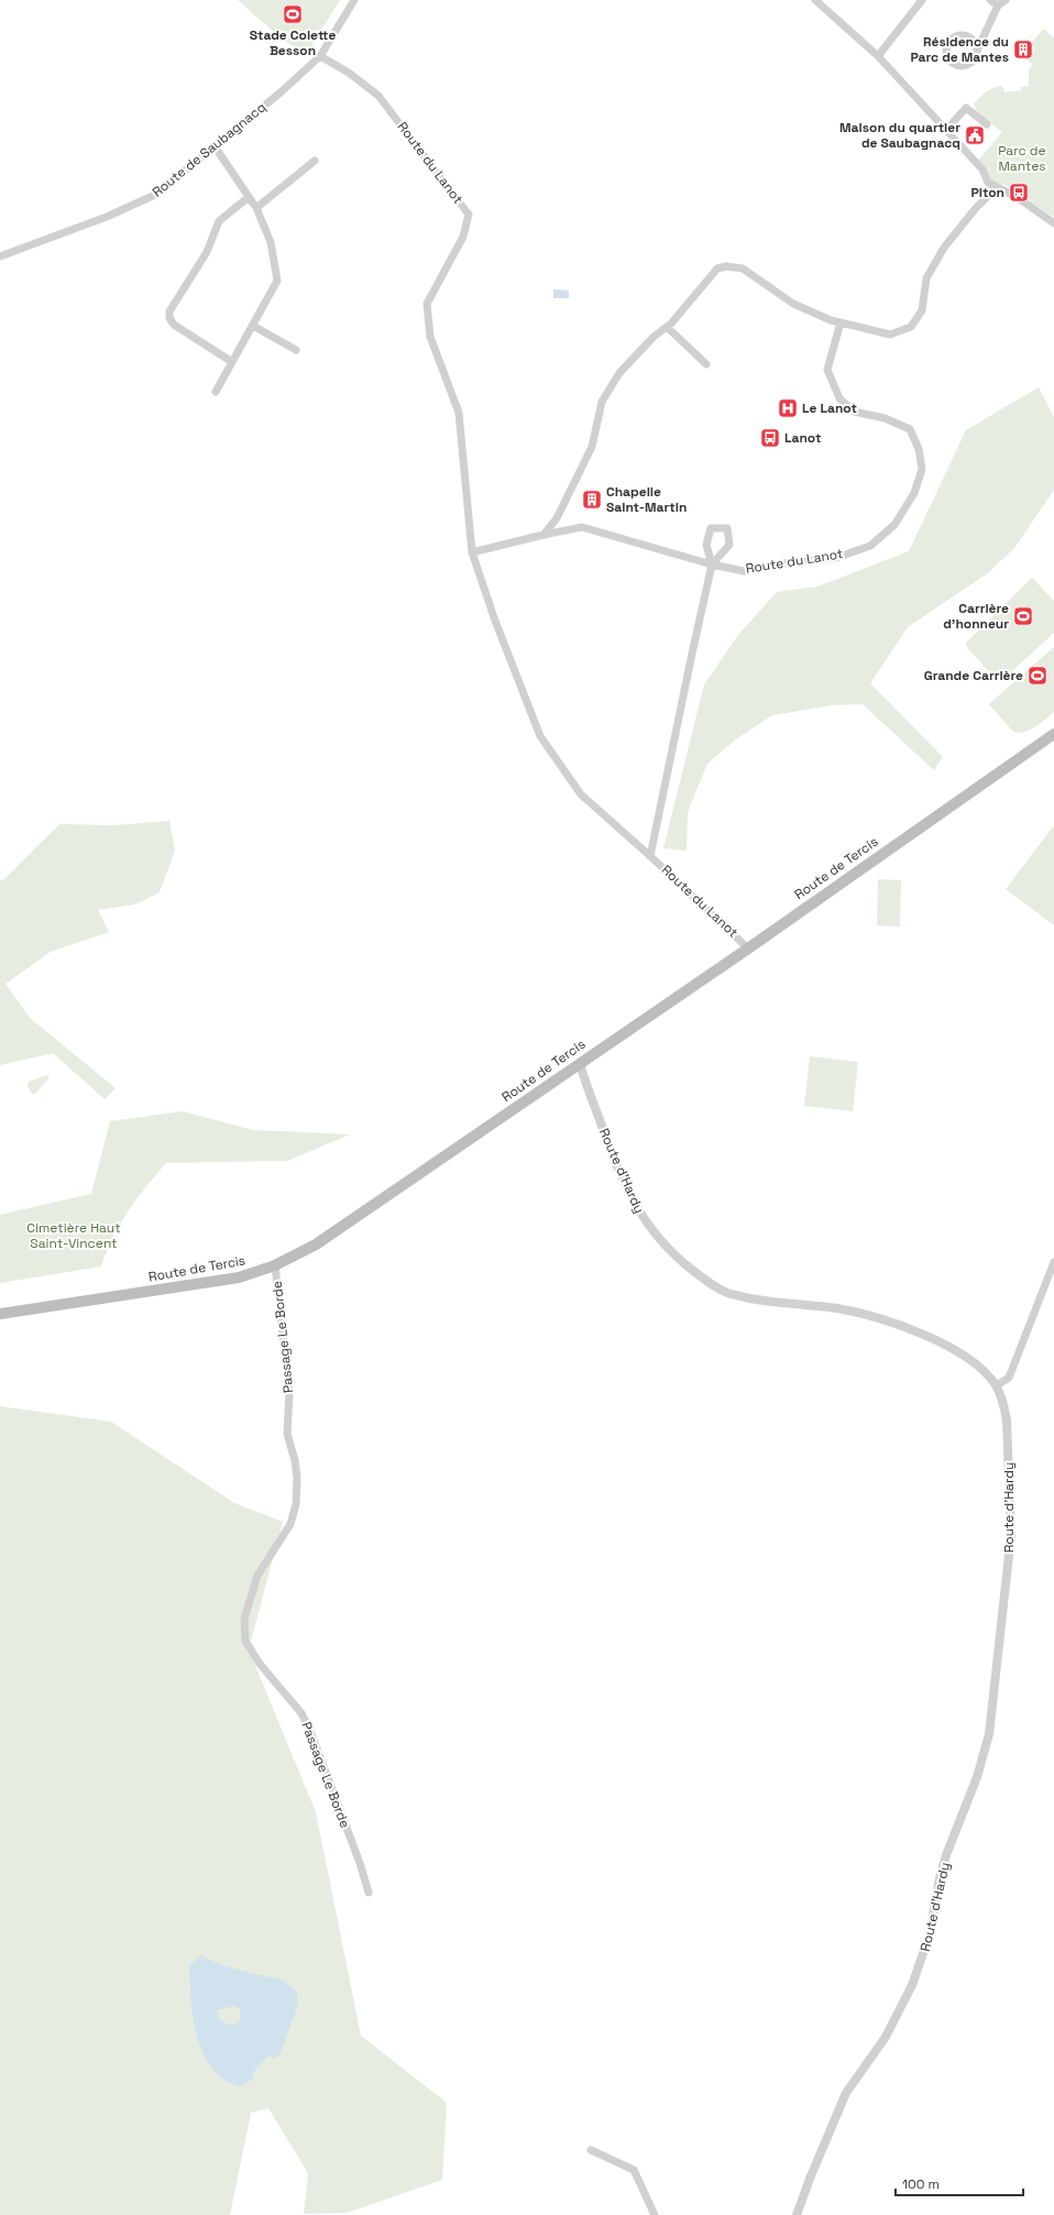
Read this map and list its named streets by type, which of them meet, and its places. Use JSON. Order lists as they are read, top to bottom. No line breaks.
{"streets":{"main road":["Route de Tercis"],"street":["Route de Saubagnacq","Route du Lanot","Route d'Hardy","Passage Le Borde"]},"crossings":[["Route de Saubagnacq","Route du Lanot"],["Route du Lanot","Route de Tercis"],["Route de Tercis","Route d'Hardy"],["Route de Tercis","Passage Le Borde"]],"parks":["Parc de Mantes","Cimetière Haut Saint-Vincent"],"places":{"sports":["Stade Colette Besson","Carrière d'honneur","Grande Carrière"],"building":["Résidence du Parc de Mantes","Chapelle Saint-Martin"],"public building":["Maison du quartier de Saubagnacq"],"bus stop":["Piton","Lanot"],"hospital":["Le Lanot"]},"scale_bar":"100 m"}
